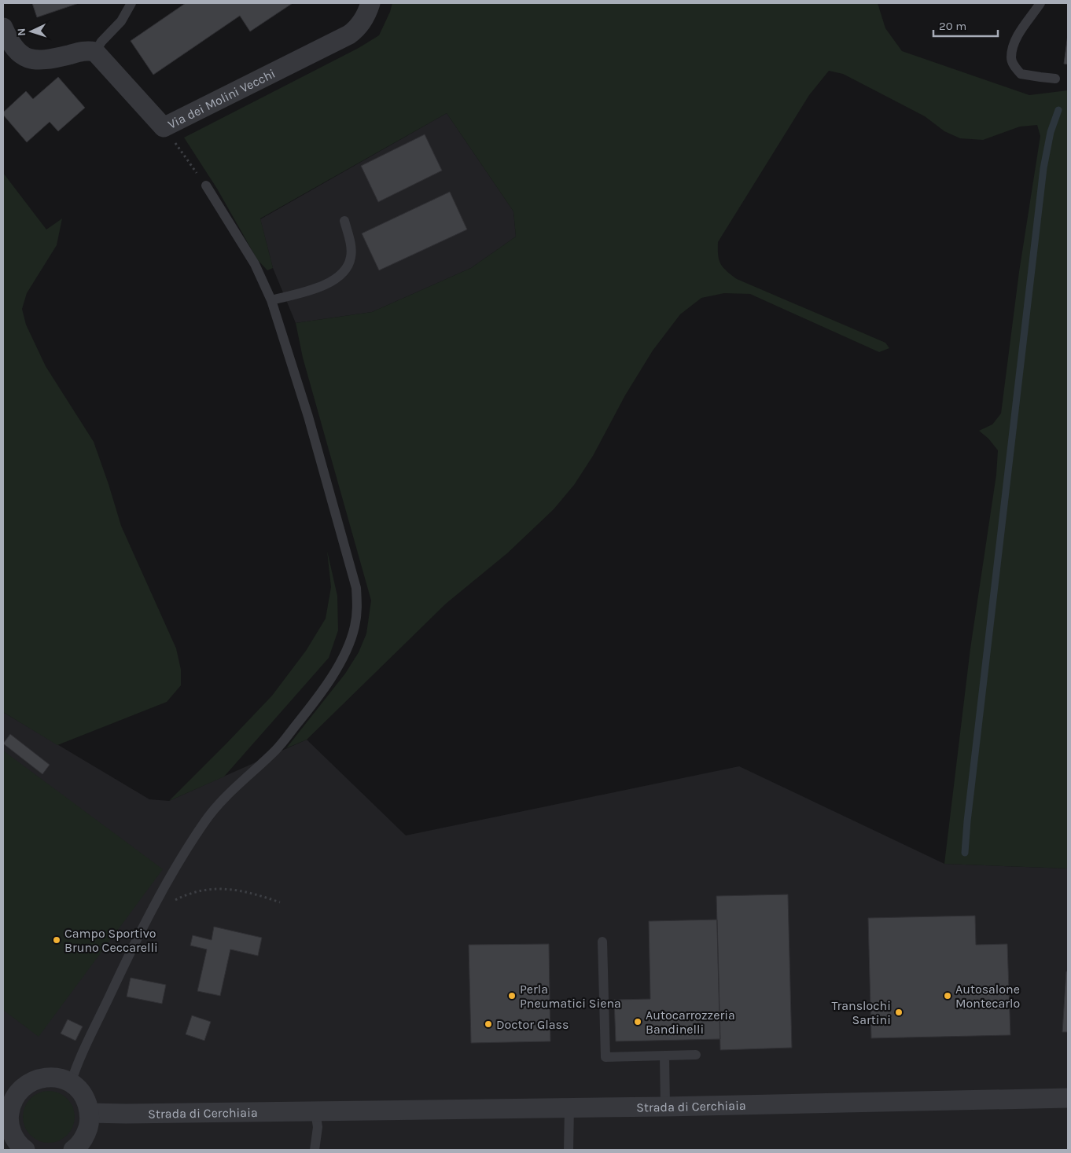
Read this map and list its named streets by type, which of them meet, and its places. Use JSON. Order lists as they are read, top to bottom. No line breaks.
{"streets":{"street":["Via dei Molini Vecchi","Strada di Cerchiaia"]},"places":["Campo Sportivo Bruno Ceccarelli","Perla Pneumatici Siena","Autosalone Montecarlo","Translochi Sartini","Autocarrozzeria Bandinelli","Doctor Glass"],"scale_bar":"20 m","north":"left"}
